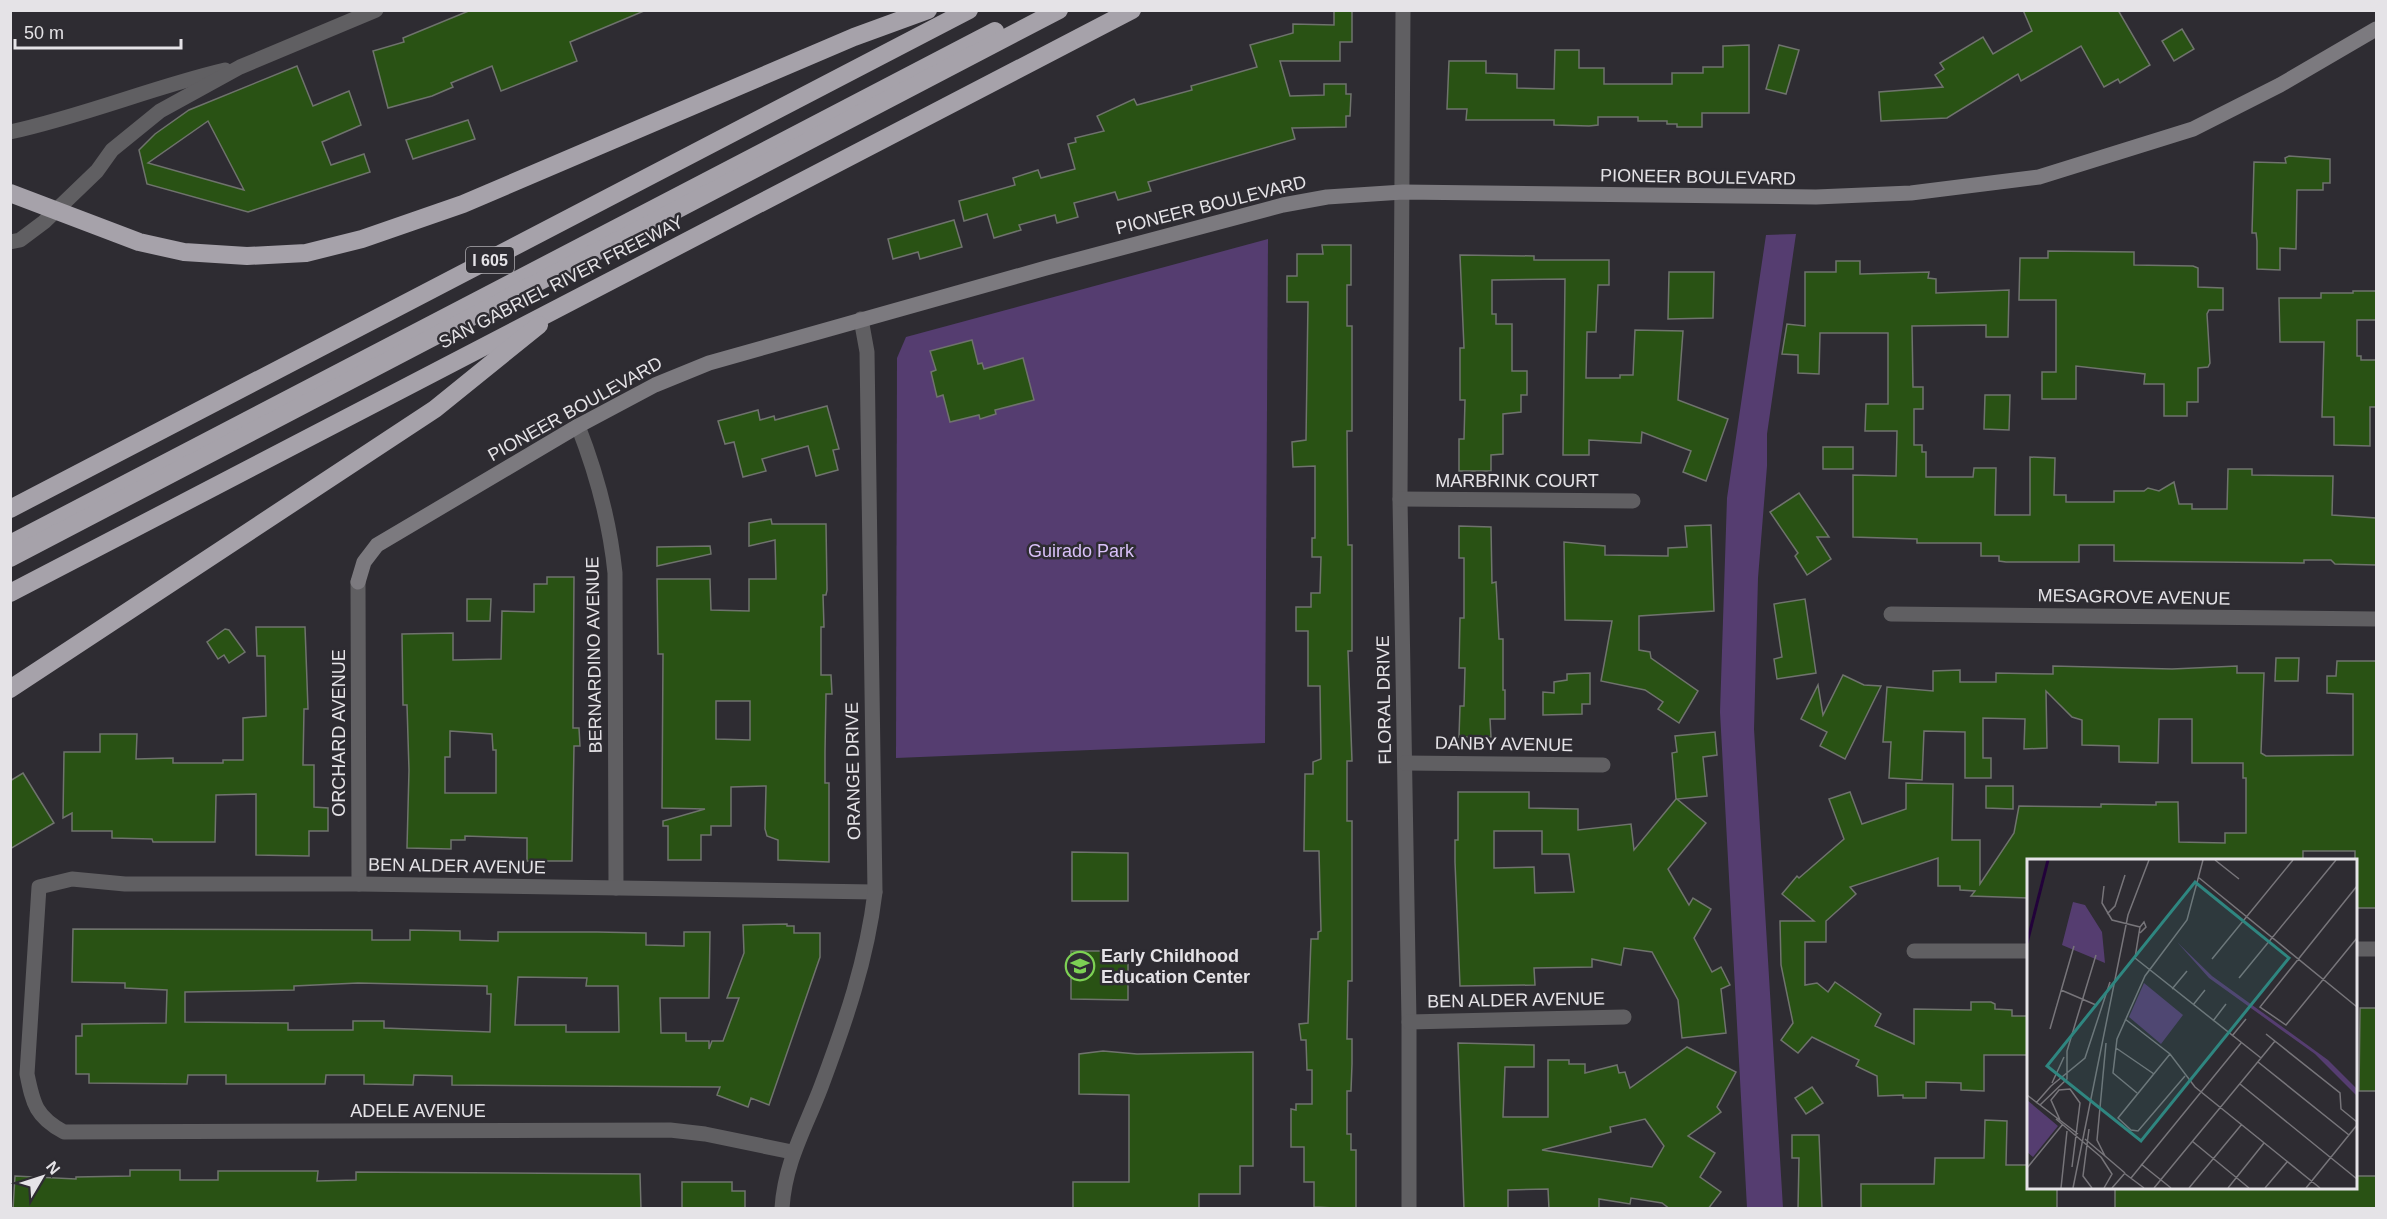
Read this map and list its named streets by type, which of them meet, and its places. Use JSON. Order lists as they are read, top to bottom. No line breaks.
{"streets":{"highway":["I 605","SAN GABRIEL RIVER FREEWAY"],"street":["PIONEER BOULEVARD","MARBRINK COURT","MESAGROVE AVENUE","BERNARDINO AVENUE","FLORAL DRIVE","ORCHARD AVENUE","DANBY AVENUE","ORANGE DRIVE","BEN ALDER AVENUE","ADELE AVENUE"]},"crossings":[["PIONEER BOULEVARD","BERNARDINO AVENUE"],["PIONEER BOULEVARD","FLORAL DRIVE"],["PIONEER BOULEVARD","ORCHARD AVENUE"],["PIONEER BOULEVARD","ORANGE DRIVE"],["MARBRINK COURT","FLORAL DRIVE"],["BERNARDINO AVENUE","BEN ALDER AVENUE"],["FLORAL DRIVE","DANBY AVENUE"],["FLORAL DRIVE","BEN ALDER AVENUE"],["ORCHARD AVENUE","BEN ALDER AVENUE"],["ORANGE DRIVE","BEN ALDER AVENUE"],["ORANGE DRIVE","ADELE AVENUE"],["BEN ALDER AVENUE","ADELE AVENUE"]],"parks":["Guirado Park"],"places":{"school or university":["Early Childhood Education Center"]},"scale_bar":"50 m","north":"top right"}
